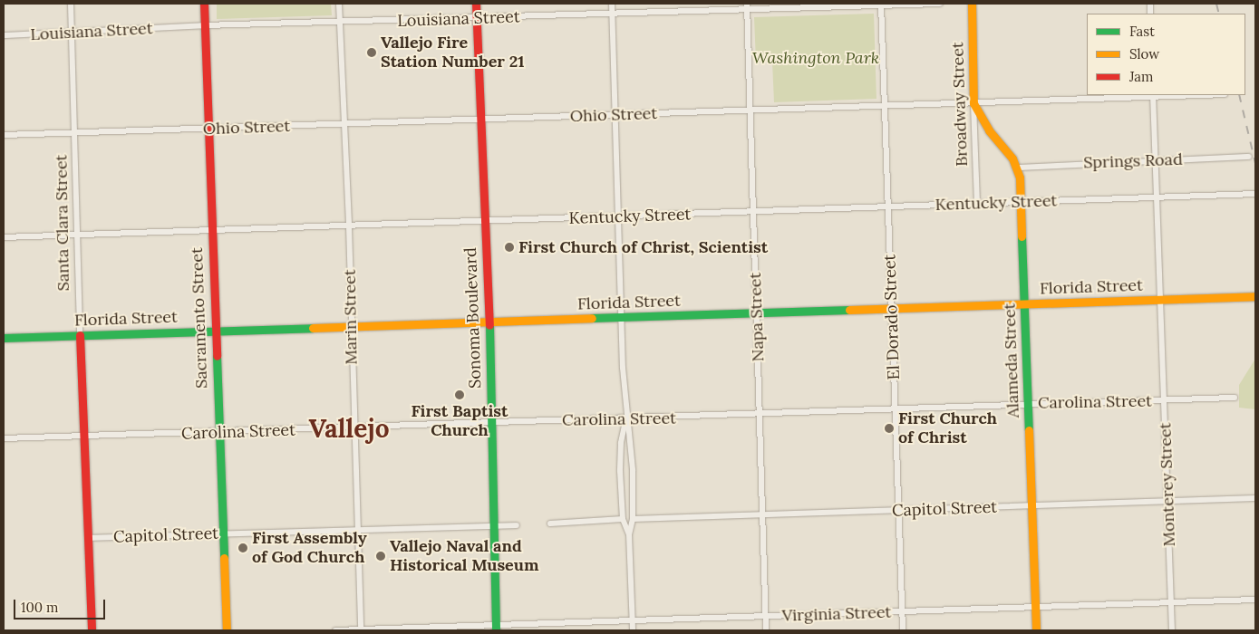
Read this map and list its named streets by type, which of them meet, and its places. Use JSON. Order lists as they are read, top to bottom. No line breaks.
{"streets":{"main road":["Broadway Street","Santa Clara Street","Florida Street","Sacramento Street","Sonoma Boulevard","Alameda Street"],"street":["Louisiana Street","Ohio Street","Springs Road","Kentucky Street","Marin Street","Napa Street","El Dorado Street","Carolina Street","Monterey Street","Capitol Street","Virginia Street"]},"crossings":[["Louisiana Street","Santa Clara Street"],["Louisiana Street","Marin Street"],["Louisiana Street","Napa Street"],["Louisiana Street","El Dorado Street"],["Louisiana Street","Sacramento Street"],["Louisiana Street","Sonoma Boulevard"],["Broadway Street","Ohio Street"],["Broadway Street","Kentucky Street"],["Broadway Street","Alameda Street"],["Ohio Street","Santa Clara Street"],["Ohio Street","Marin Street"],["Ohio Street","Napa Street"],["Ohio Street","El Dorado Street"],["Ohio Street","Sacramento Street"],["Ohio Street","Sonoma Boulevard"],["Ohio Street","Alameda Street"],["Ohio Street","Monterey Street"],["Springs Road","Alameda Street"],["Springs Road","Monterey Street"],["Kentucky Street","Santa Clara Street"],["Kentucky Street","Marin Street"],["Kentucky Street","Napa Street"],["Kentucky Street","El Dorado Street"],["Kentucky Street","Sacramento Street"],["Kentucky Street","Sonoma Boulevard"],["Kentucky Street","Alameda Street"],["Kentucky Street","Monterey Street"],["Santa Clara Street","Florida Street"],["Santa Clara Street","Carolina Street"],["Santa Clara Street","Capitol Street"],["Florida Street","Marin Street"],["Florida Street","Napa Street"],["Florida Street","El Dorado Street"],["Florida Street","Sacramento Street"],["Florida Street","Sonoma Boulevard"],["Florida Street","Alameda Street"],["Florida Street","Monterey Street"],["Marin Street","Carolina Street"],["Marin Street","Capitol Street"],["Marin Street","Virginia Street"],["Napa Street","Carolina Street"],["Napa Street","Capitol Street"],["Napa Street","Virginia Street"],["El Dorado Street","Carolina Street"],["El Dorado Street","Capitol Street"],["El Dorado Street","Virginia Street"],["Sacramento Street","Carolina Street"],["Sacramento Street","Capitol Street"],["Sonoma Boulevard","Carolina Street"],["Sonoma Boulevard","Capitol Street"],["Sonoma Boulevard","Virginia Street"],["Alameda Street","Carolina Street"],["Alameda Street","Capitol Street"],["Alameda Street","Virginia Street"],["Carolina Street","Monterey Street"],["Monterey Street","Capitol Street"],["Monterey Street","Virginia Street"]],"districts":["Vallejo"],"parks":["Washington Park"],"places":["Vallejo Fire Station Number 21","First Church of Christ, Scientist","First Baptist Church","First Church of Christ","First Assembly of God Church","Vallejo Naval and Historical Museum"],"legend":["Fast","Slow","Jam"],"scale_bar":"100 m"}
